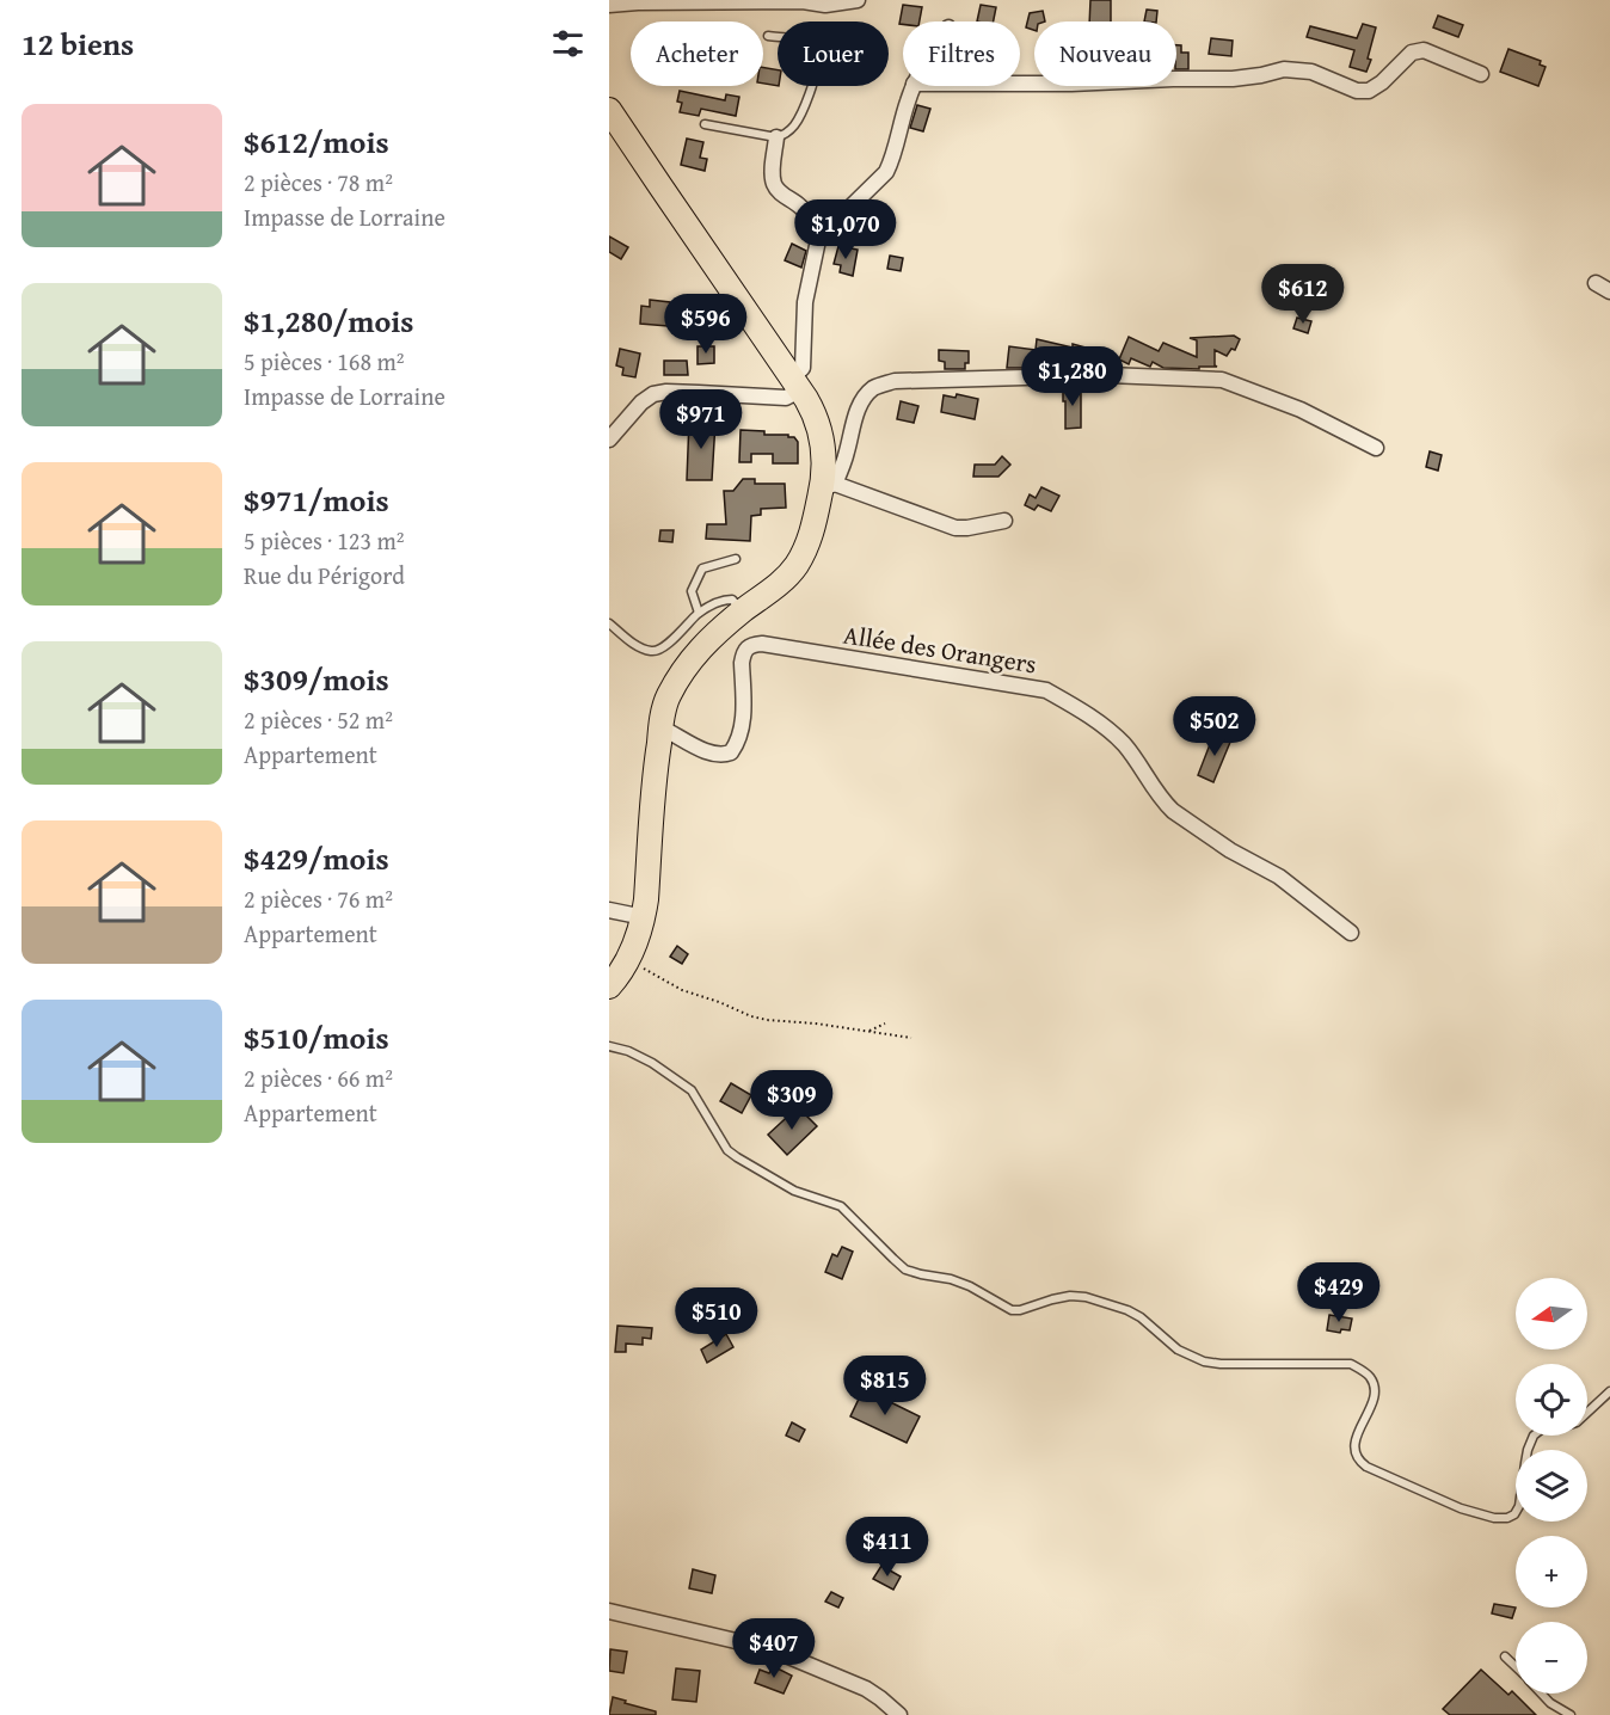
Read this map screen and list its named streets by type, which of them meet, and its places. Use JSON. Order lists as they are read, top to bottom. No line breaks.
{"streets":{"street":["Allée des Orangers"]},"north":"left","page":{"heading":"12 biens","chip":["Acheter","Louer","Filtres","Nouveau"],"list":[{"name":"$612/mois","note":"2 pièces · 78 m² · Impasse de Lorraine"},{"name":"$1,280/mois","note":"5 pièces · 168 m² · Impasse de Lorraine"},{"name":"$971/mois","note":"5 pièces · 123 m² · Rue du Périgord"},{"name":"$309/mois","note":"2 pièces · 52 m² · Appartement"},{"name":"$429/mois","note":"2 pièces · 76 m² · Appartement"},{"name":"$510/mois","note":"2 pièces · 66 m² · Appartement"}],"price":["$1,070","$612","$596","$1,280","$971","$502","$309","$429","$510","$815","$411","$407"],"map_buttons":["+","−"]}}
